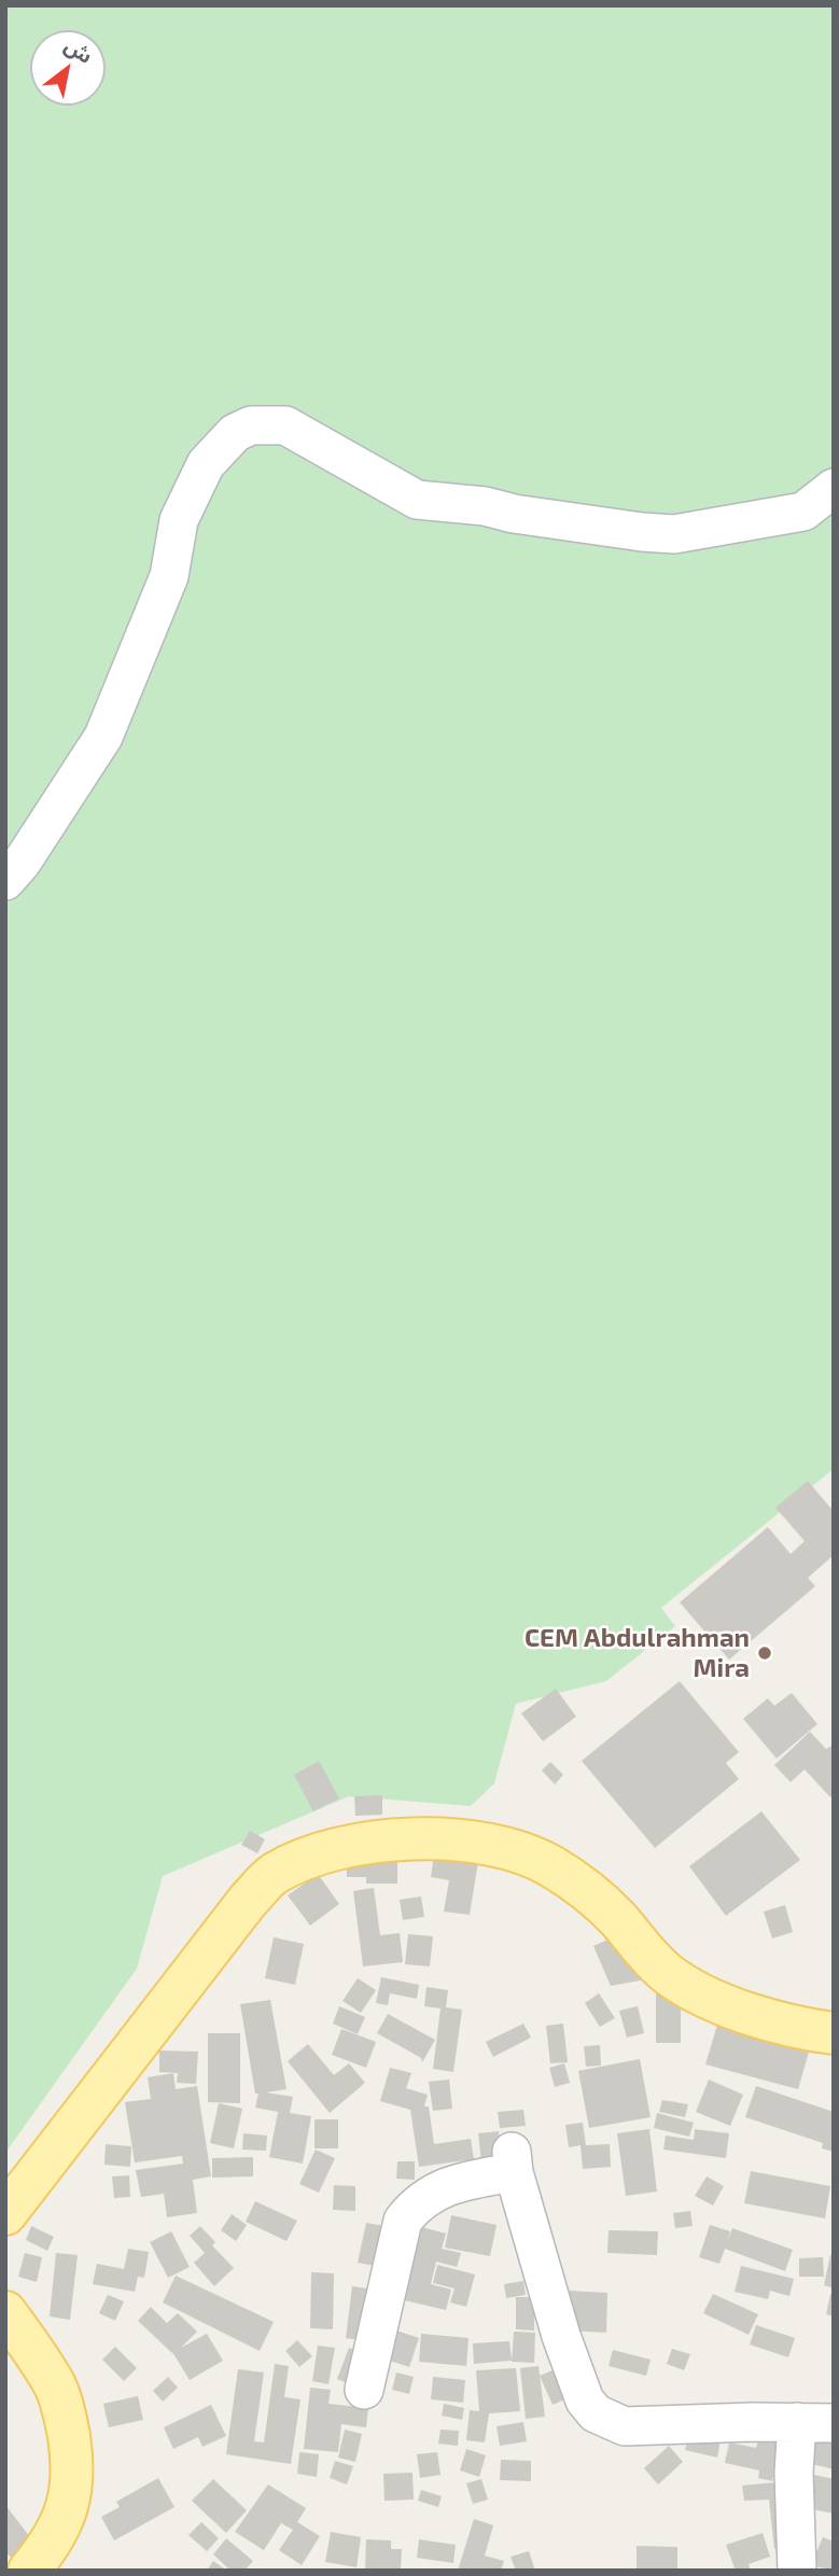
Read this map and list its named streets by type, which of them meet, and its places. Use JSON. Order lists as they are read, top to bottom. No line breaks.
{"places":["CEM Abdulrahman Mira"],"north":"top right"}
